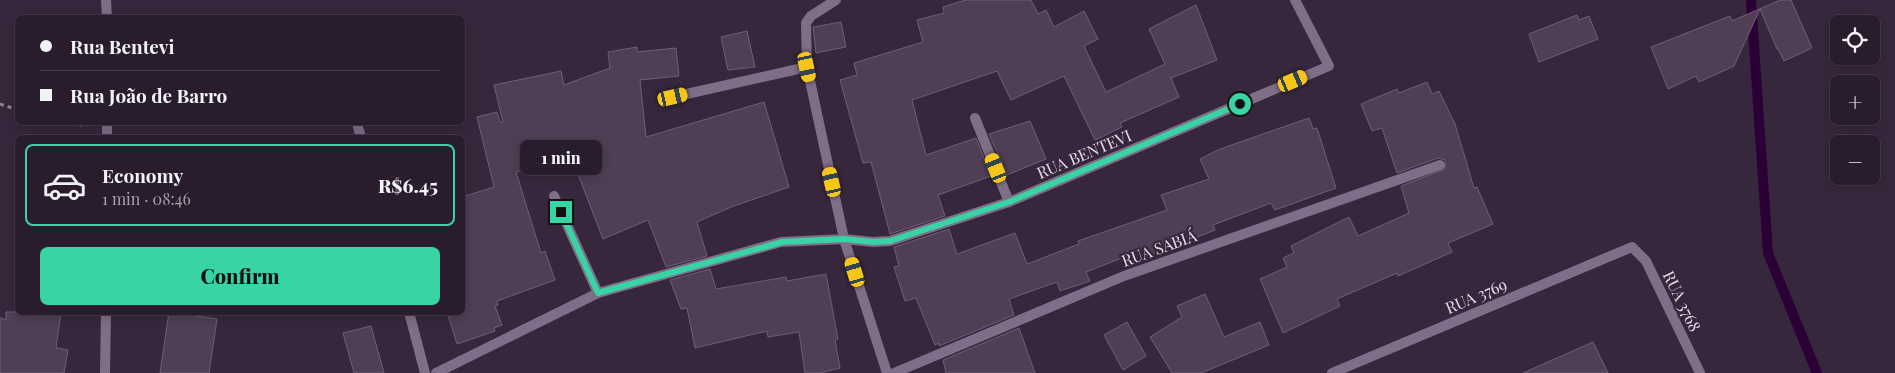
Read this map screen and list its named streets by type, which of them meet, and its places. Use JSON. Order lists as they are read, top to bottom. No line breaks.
{"streets":{"street":["RUA BENTEVI","RUA SABIÁ","RUA 3769","RUA 3768"]},"crossings":[["RUA 3769","RUA 3768"]],"page":{"map_buttons":["+","−"],"banner":["Rua Bentevi","Rua João de Barro"],"bubble":"1 min","list":[{"name":"Economy","note":"1 min · 08:46","value":"R$6.45"}],"buttons":"Confirm"}}
